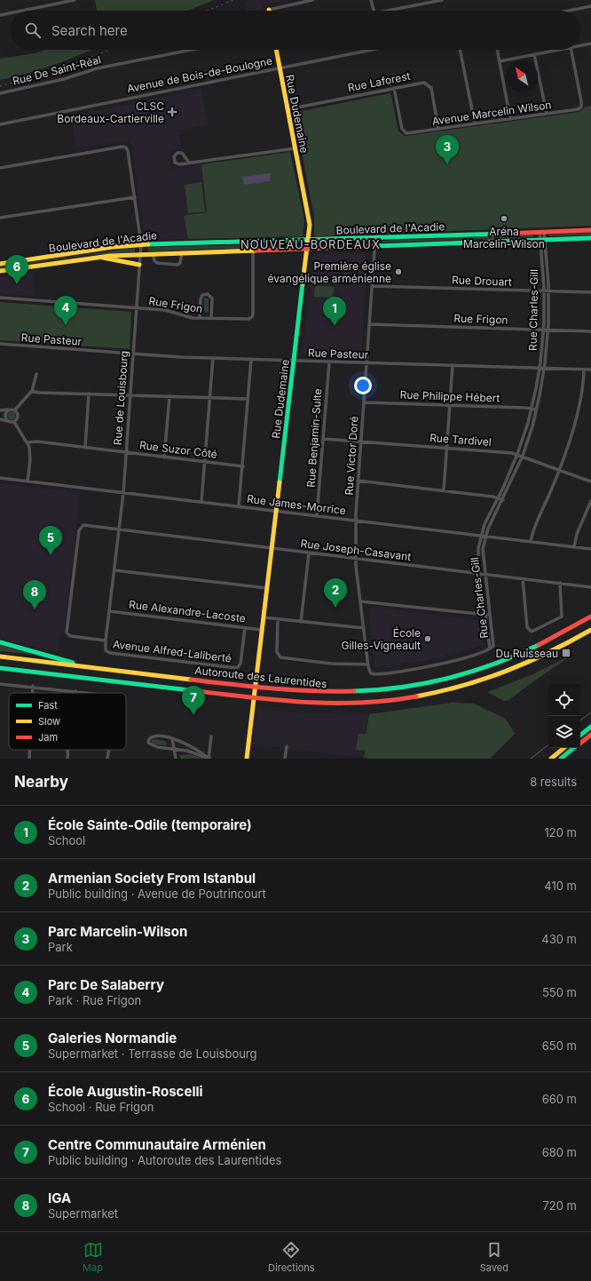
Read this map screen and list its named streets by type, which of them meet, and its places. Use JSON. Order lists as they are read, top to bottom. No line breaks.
{"streets":{"main road":["Rue Dudemaine","Boulevard de l'Acadie","Autoroute des Laurentides"],"street":["Rue De Saint-Réal","Avenue de Bois-de-Boulogne","Rue Laforest","Avenue Marcelin Wilson","Rue Drouart","Rue Frigon","Rue Charles-Gill","Rue Pasteur","Rue Philippe Hébert","Rue de Louisbourg","Rue Benjamin-Sulte","Rue Tardivel","Rue Suzor Côté","Rue Victor Doré","Rue James-Morrice","Rue Joseph-Casavant","Rue Alexandre-Lacoste","Avenue Alfred-Laliberté"]},"crossings":[["Avenue de Bois-de-Boulogne","Rue Dudemaine"],["Rue Laforest","Avenue Marcelin Wilson"],["Rue Laforest","Rue Dudemaine"],["Rue Dudemaine","Boulevard de l'Acadie"],["Rue Dudemaine","Rue Pasteur"],["Rue Dudemaine","Rue James-Morrice"],["Rue Dudemaine","Rue Joseph-Casavant"],["Rue Dudemaine","Rue Alexandre-Lacoste"],["Boulevard de l'Acadie","Rue Frigon"],["Boulevard de l'Acadie","Rue Charles-Gill"],["Boulevard de l'Acadie","Rue de Louisbourg"],["Boulevard de l'Acadie","Rue Victor Doré"],["Rue Drouart","Rue Charles-Gill"],["Rue Drouart","Rue Victor Doré"],["Rue Frigon","Rue Charles-Gill"],["Rue Frigon","Rue de Louisbourg"],["Rue Frigon","Rue Victor Doré"],["Rue Charles-Gill","Rue Pasteur"],["Rue Charles-Gill","Rue Philippe Hébert"],["Rue Charles-Gill","Rue Tardivel"],["Rue Charles-Gill","Rue Victor Doré"],["Rue Charles-Gill","Rue James-Morrice"],["Rue Charles-Gill","Rue Joseph-Casavant"],["Rue Pasteur","Rue de Louisbourg"],["Rue Pasteur","Rue Benjamin-Sulte"],["Rue Pasteur","Rue Victor Doré"],["Rue Philippe Hébert","Rue Victor Doré"],["Rue de Louisbourg","Rue Suzor Côté"],["Rue de Louisbourg","Rue James-Morrice"],["Rue de Louisbourg","Rue Joseph-Casavant"],["Rue de Louisbourg","Rue Alexandre-Lacoste"],["Rue de Louisbourg","Avenue Alfred-Laliberté"],["Rue Benjamin-Sulte","Rue Tardivel"],["Rue Benjamin-Sulte","Rue James-Morrice"],["Rue Tardivel","Rue Victor Doré"],["Rue Victor Doré","Rue James-Morrice"],["Rue Victor Doré","Rue Joseph-Casavant"],["Rue Alexandre-Lacoste","Avenue Alfred-Laliberté"]],"districts":["NOUVEAU-BORDEAUX"],"places":{"health":["CLSC Bordeaux-Cartierville"],"other":["Aréna Marcelin-Wilson","Première église évangélique arménienne","École Gilles-Vigneault"],"transit":["Du Ruisseau"]},"legend":["Fast","Slow","Jam"],"north":"top left","page":{"search":"Search here","pins":["3","6","4","1","5","2","8","7"],"heading":["Nearby","8 results"],"list":[{"mark":"1","name":"École Sainte-Odile (temporaire)","note":"School","value":"120 m"},{"mark":"2","name":"Armenian Society From Istanbul","note":"Public building · Avenue de Poutrincourt","value":"410 m"},{"mark":"3","name":"Parc Marcelin-Wilson","note":"Park","value":"430 m"},{"mark":"4","name":"Parc De Salaberry","note":"Park · Rue Frigon","value":"550 m"},{"mark":"5","name":"Galeries Normandie","note":"Supermarket · Terrasse de Louisbourg","value":"650 m"},{"mark":"6","name":"École Augustin-Roscelli","note":"School · Rue Frigon","value":"660 m"},{"mark":"7","name":"Centre Communautaire Arménien","note":"Public building · Autoroute des Laurentides","value":"680 m"},{"mark":"8","name":"IGA","note":"Supermarket","value":"720 m"}],"nav":["Map","Directions","Saved"]}}
